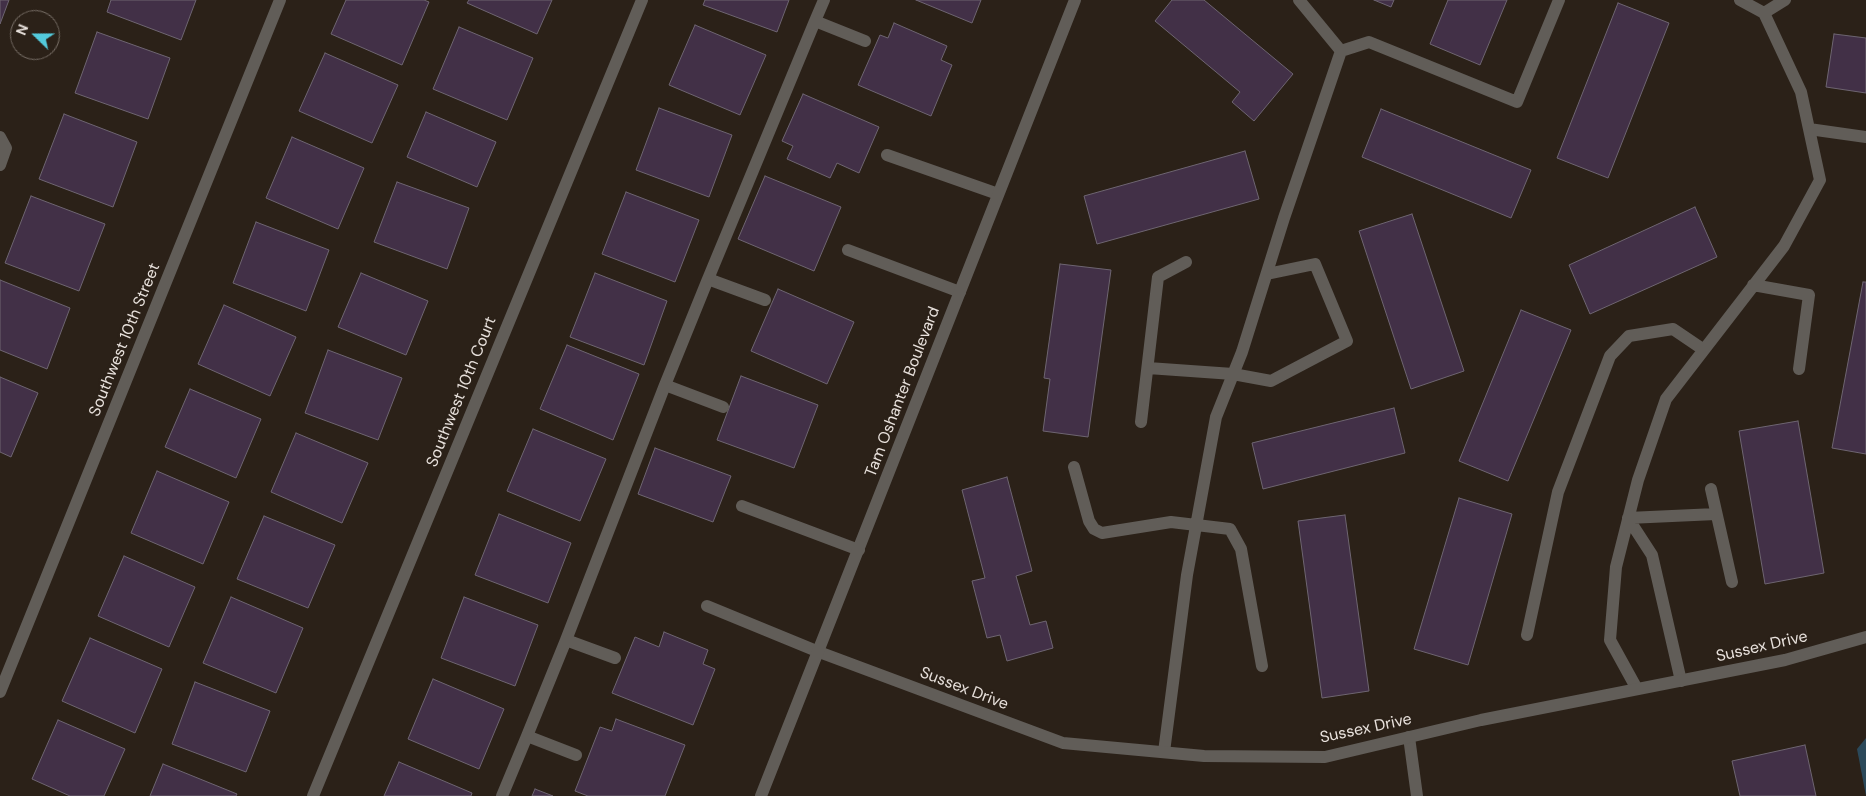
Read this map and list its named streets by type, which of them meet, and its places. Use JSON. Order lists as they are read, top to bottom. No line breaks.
{"streets":{"street":["Southwest 10th Street","Southwest 10th Court","Tam Oshanter Boulevard","Sussex Drive"]},"crossings":[["Tam Oshanter Boulevard","Sussex Drive"]],"north":"left"}
